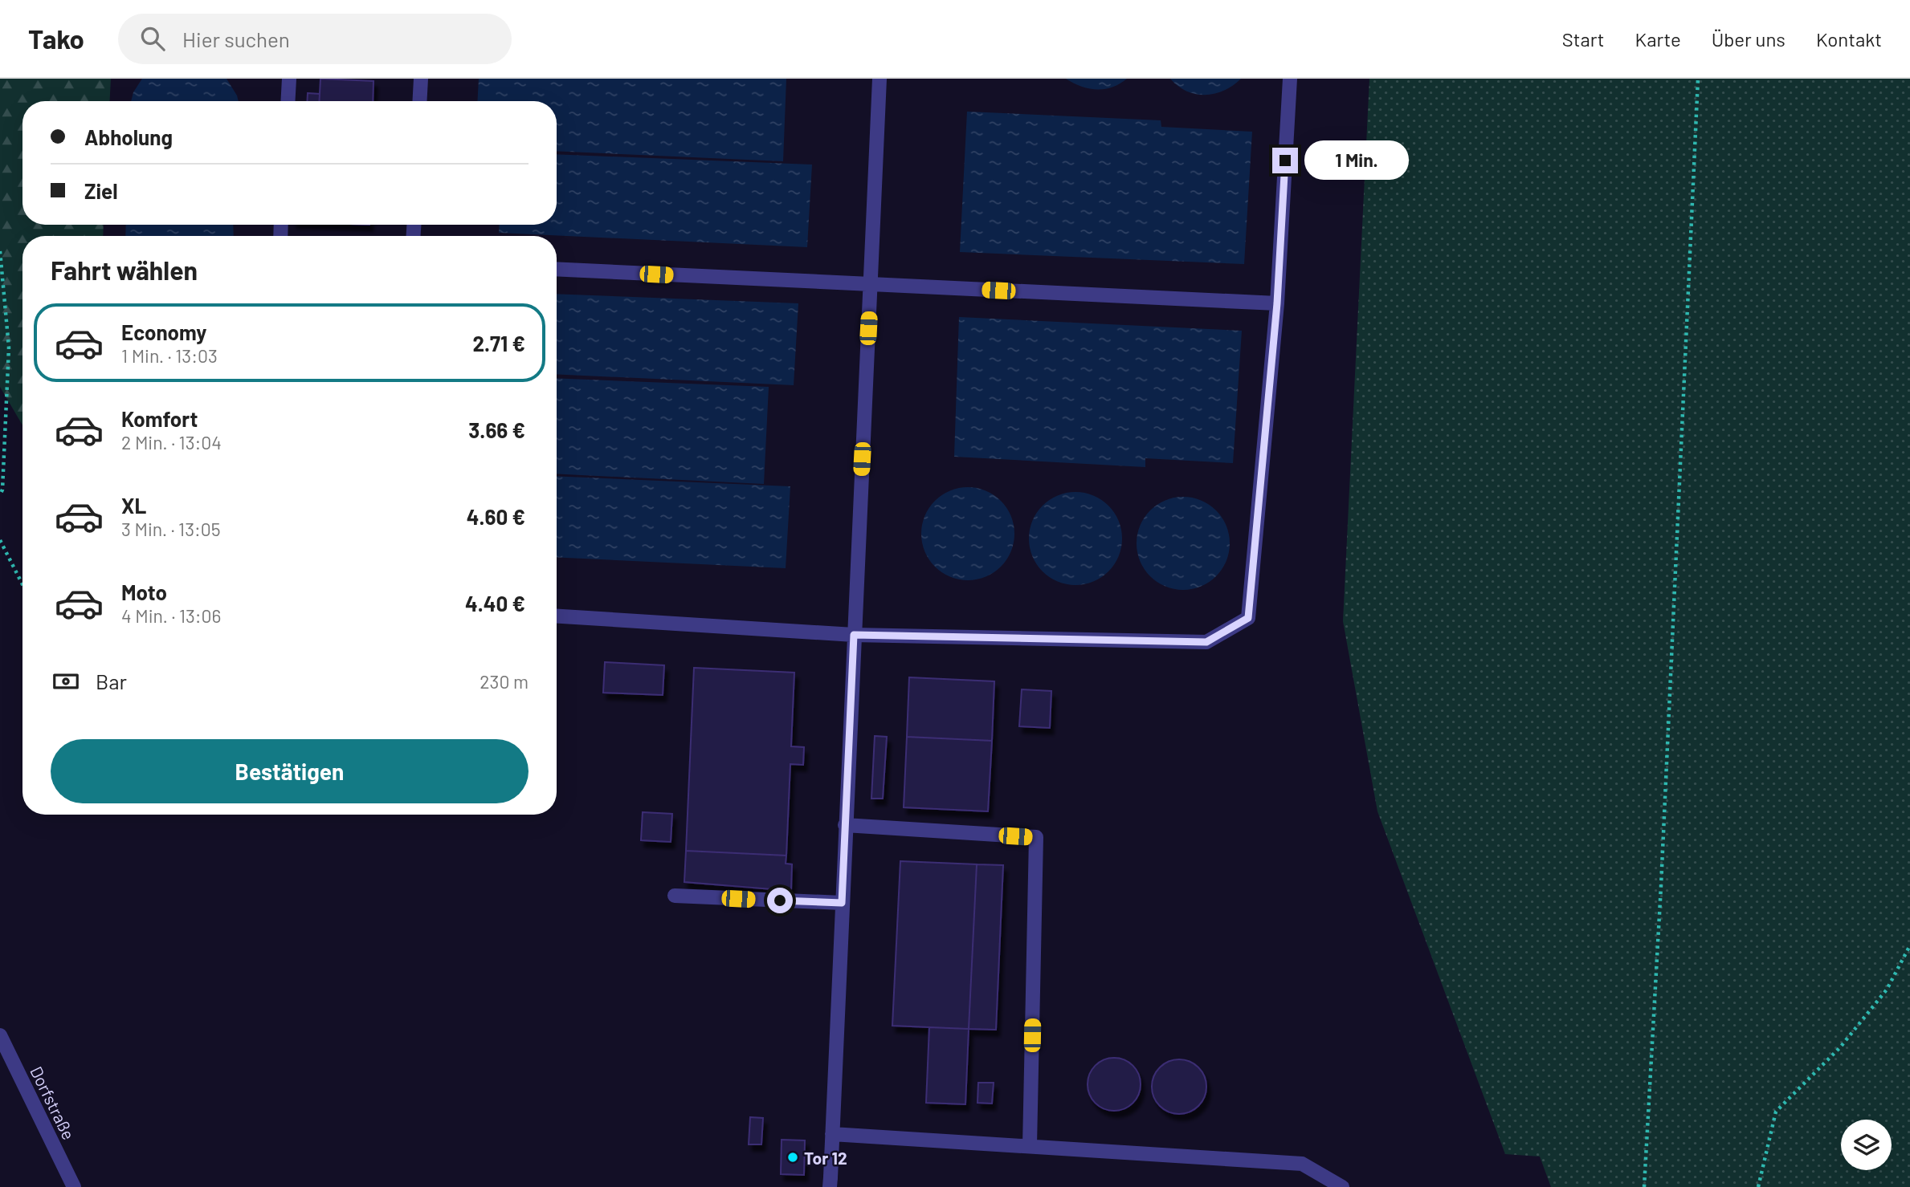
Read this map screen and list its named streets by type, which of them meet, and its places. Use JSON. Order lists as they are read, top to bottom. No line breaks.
{"streets":{"street":["Dorfstraße"]},"places":["Tor 12"],"page":{"header":"Tako","search":"Hier suchen","nav":["Start","Karte","Über uns","Kontakt"],"banner":["Abholung","Ziel"],"bubble":"1 Min.","heading":"Fahrt wählen","list":[{"name":"Economy","note":"1 Min. · 13:03","value":"2.71 €"},{"name":"Komfort","note":"2 Min. · 13:04","value":"3.66 €"},{"name":"XL","note":"3 Min. · 13:05","value":"4.60 €"},{"name":"Moto","note":"4 Min. · 13:06","value":"4.40 €"}],"pay":["Bar","230 m"],"buttons":"Bestätigen"}}
